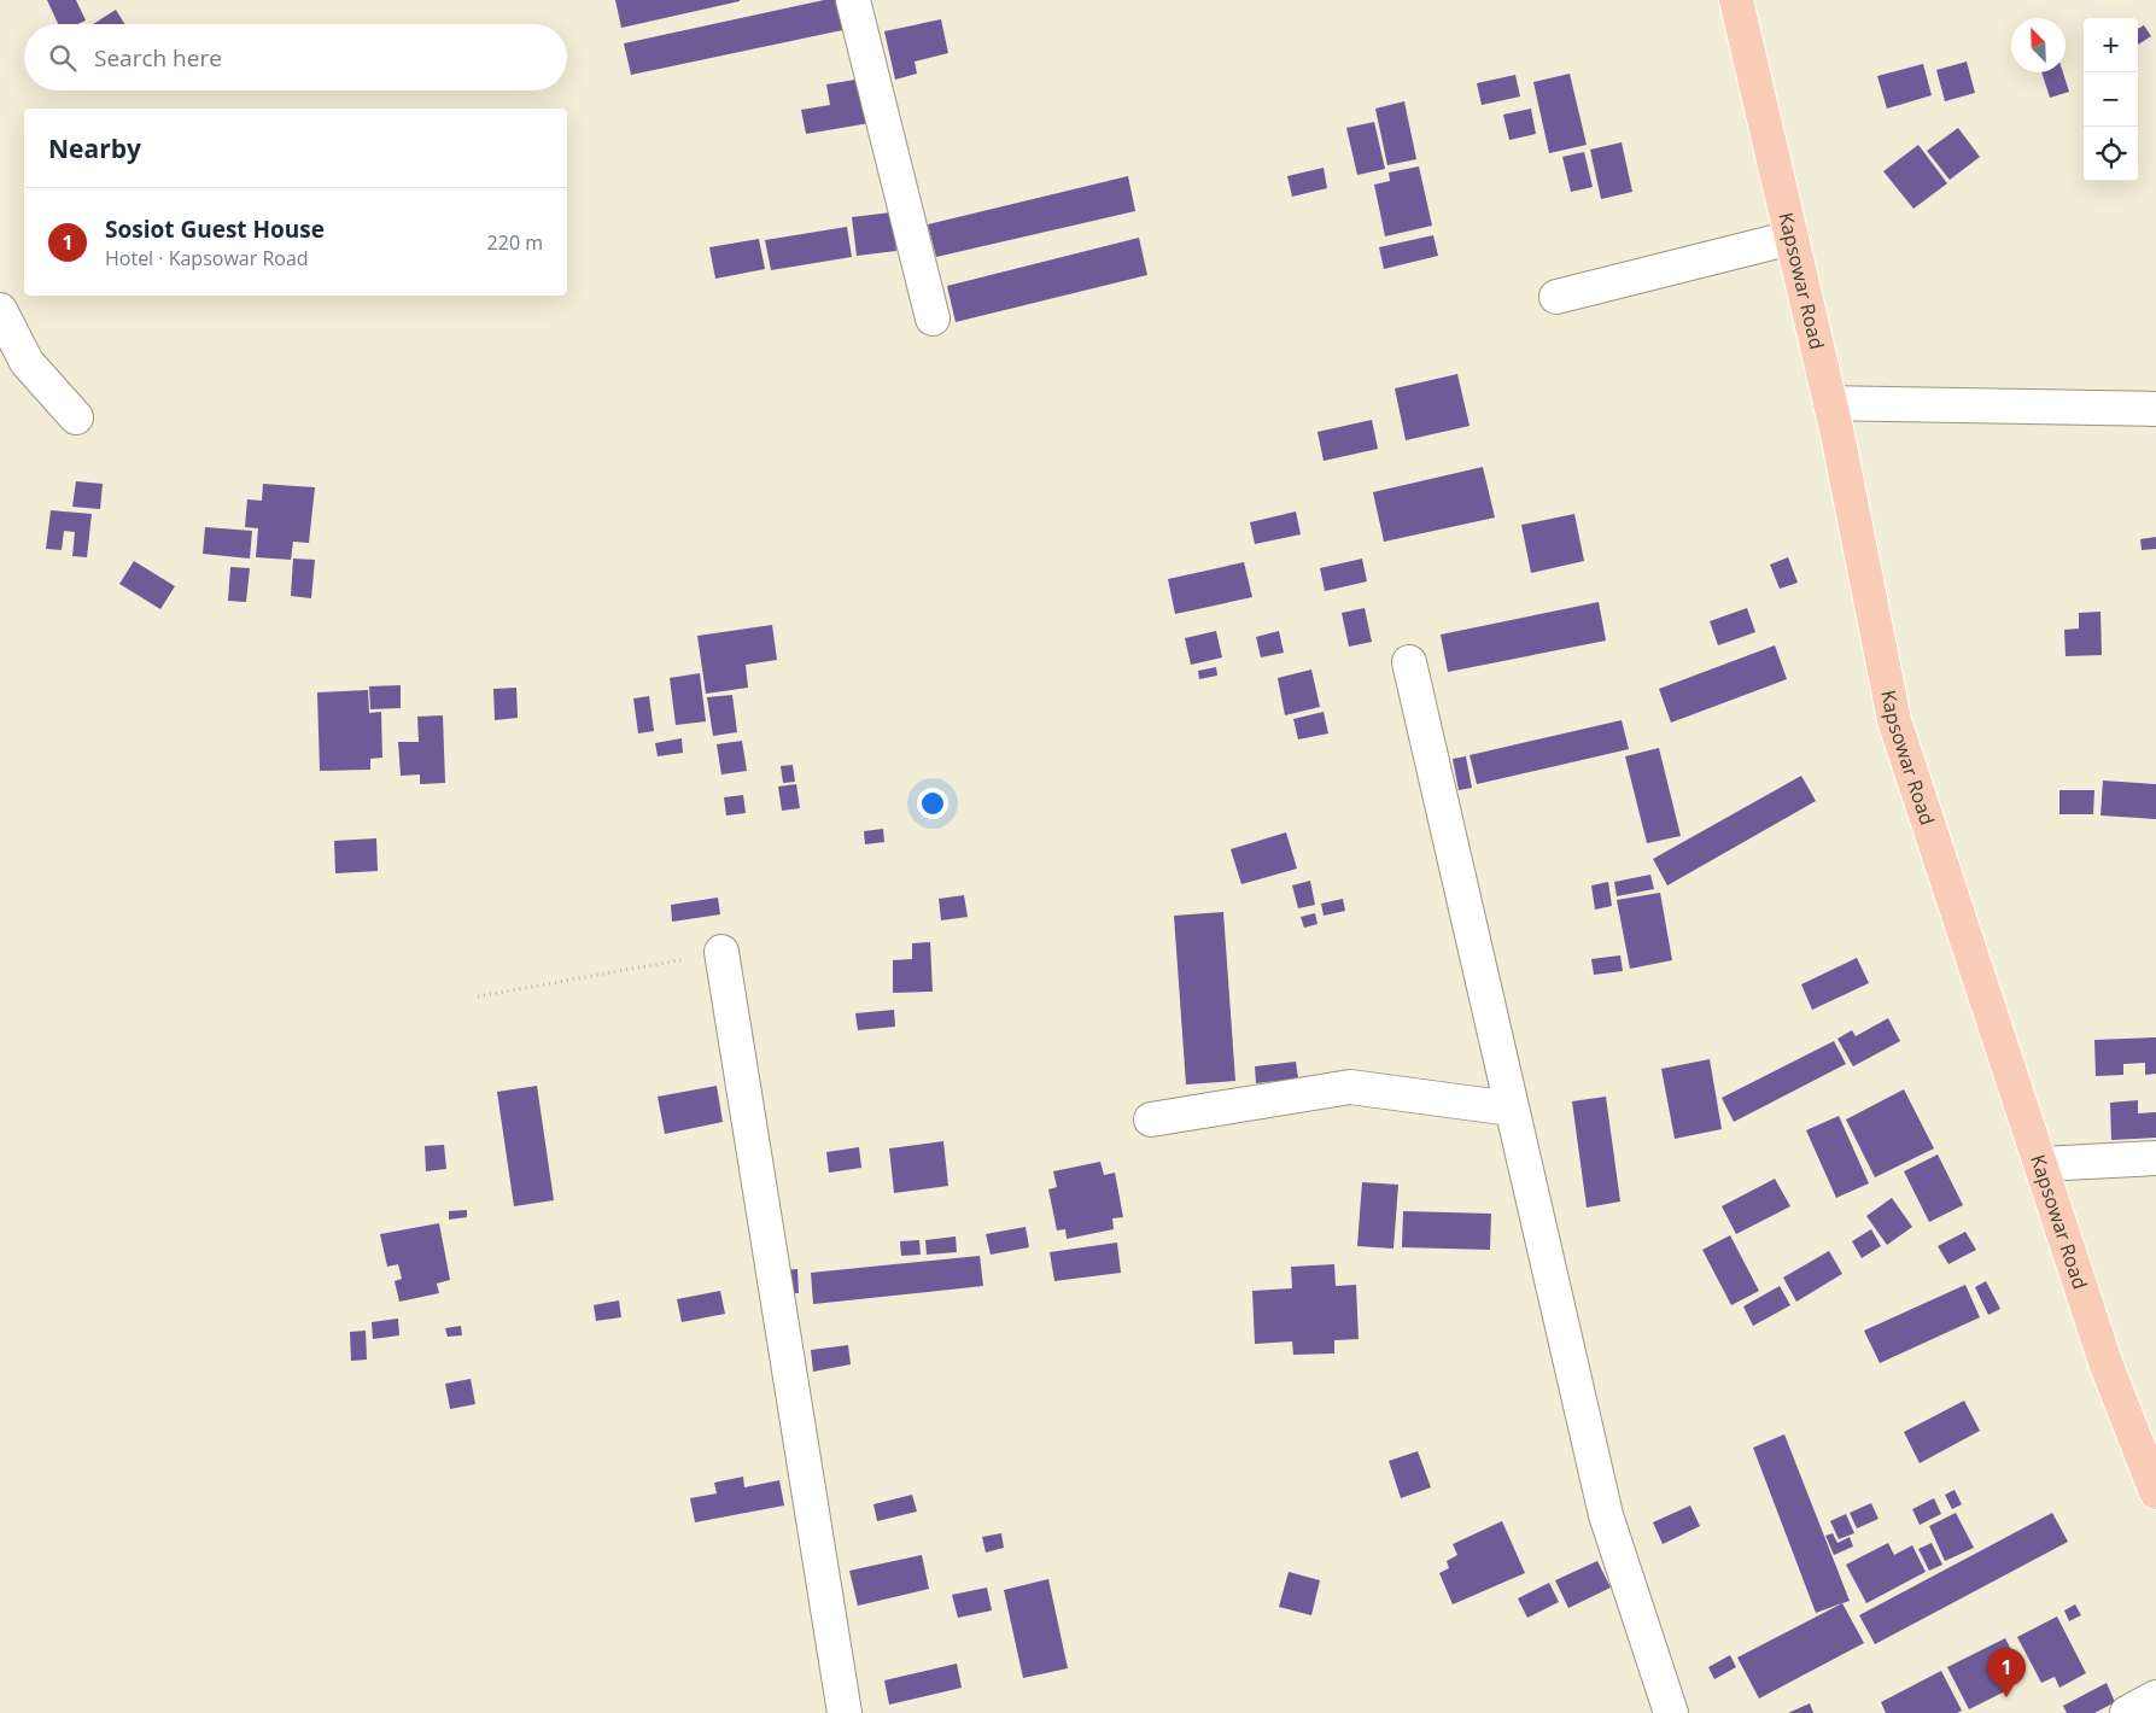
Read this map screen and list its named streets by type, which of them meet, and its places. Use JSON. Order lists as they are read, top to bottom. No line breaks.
{"streets":{"main road":["Kapsowar Road"]},"north":"top left","page":{"map_buttons":["+","−"],"search":"Search here","heading":"Nearby","list":[{"mark":"1","name":"Sosiot Guest House","note":"Hotel · Kapsowar Road","value":"220 m"}],"pins":"1"}}
